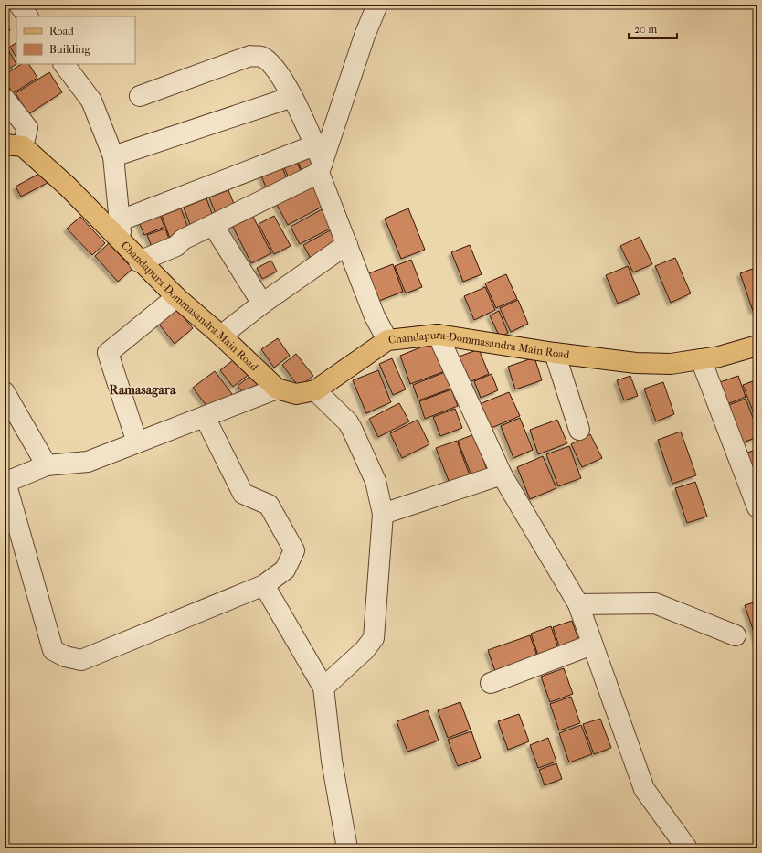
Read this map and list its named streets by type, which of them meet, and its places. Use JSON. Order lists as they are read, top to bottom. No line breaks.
{"streets":{"main road":["Chandapura-Dommasandra Main Road"]},"districts":["Ramasagara"],"legend":["Road","Building"],"scale_bar":"20 m"}
